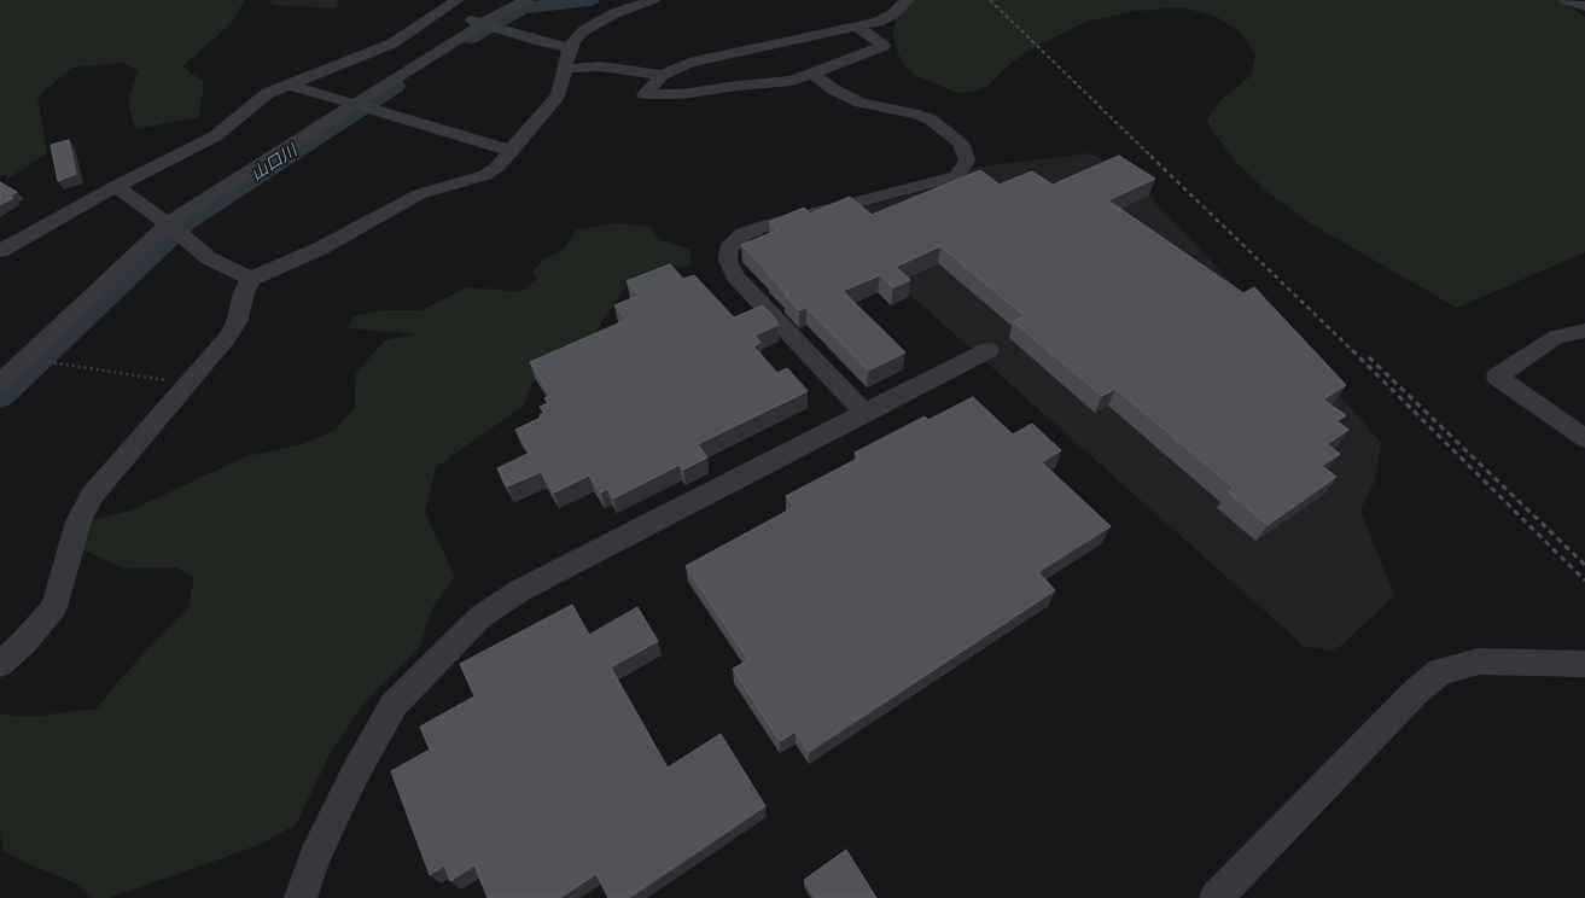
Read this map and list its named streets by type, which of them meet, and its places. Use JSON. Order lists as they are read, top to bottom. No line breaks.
{"water":["山口川"]}
